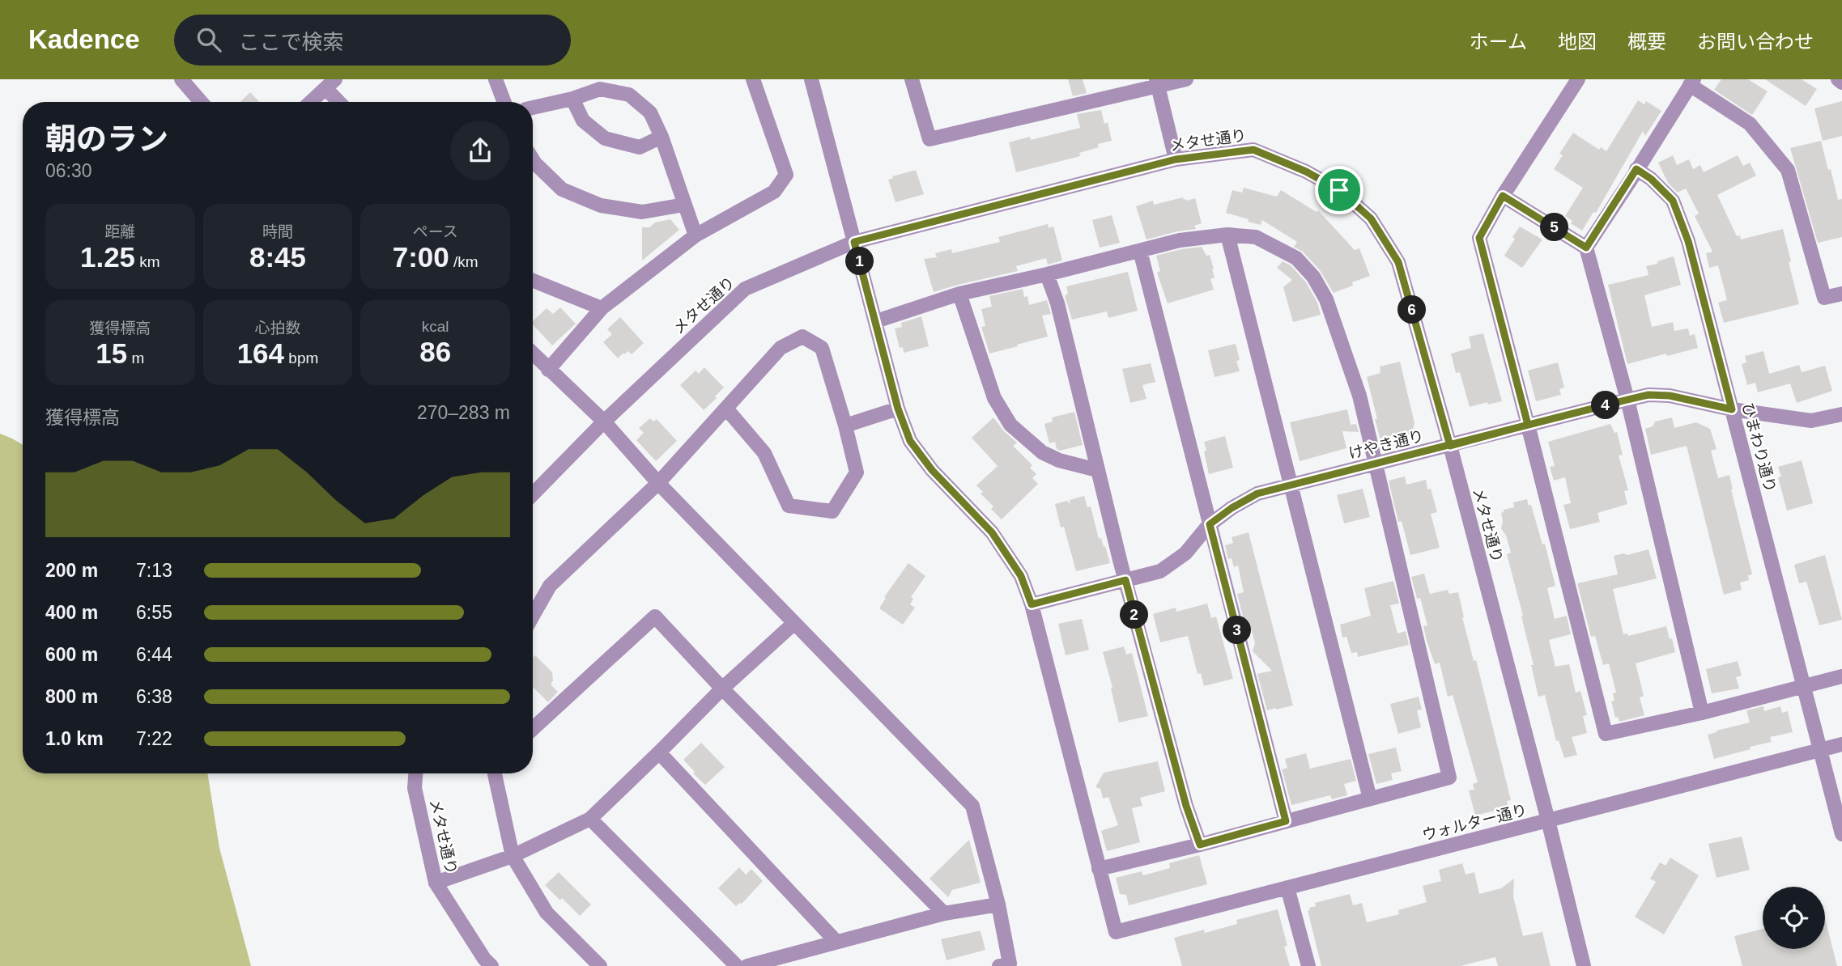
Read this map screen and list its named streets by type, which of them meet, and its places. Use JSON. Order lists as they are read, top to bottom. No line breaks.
{"streets":{"street":["メタせ通り","けやき通り","ひまわり通り","ウォルター通り"]},"crossings":[["メタせ通り","けやき通り"],["メタせ通り","ウォルター通り"],["けやき通り","ひまわり通り"],["ひまわり通り","ウォルター通り"]],"page":{"header":"Kadence","search":"ここで検索","nav":["ホーム","地図","概要","お問い合わせ"],"heading":["朝のラン","06:30"],"stats":[["距離","1.25 km"],["時間","8:45"],["ペース","7:00 /km"],["獲得標高","15 m"],["心拍数","164 bpm"],["kcal","86"]],"pins":["5","1","6","4","2","3"],"chart":["獲得標高","270–283 m"],"list":[{"name":"200 m","note":"7:13"},{"name":"400 m","note":"6:55"},{"name":"600 m","note":"6:44"},{"name":"800 m","note":"6:38"},{"name":"1.0 km","note":"7:22"}]}}
